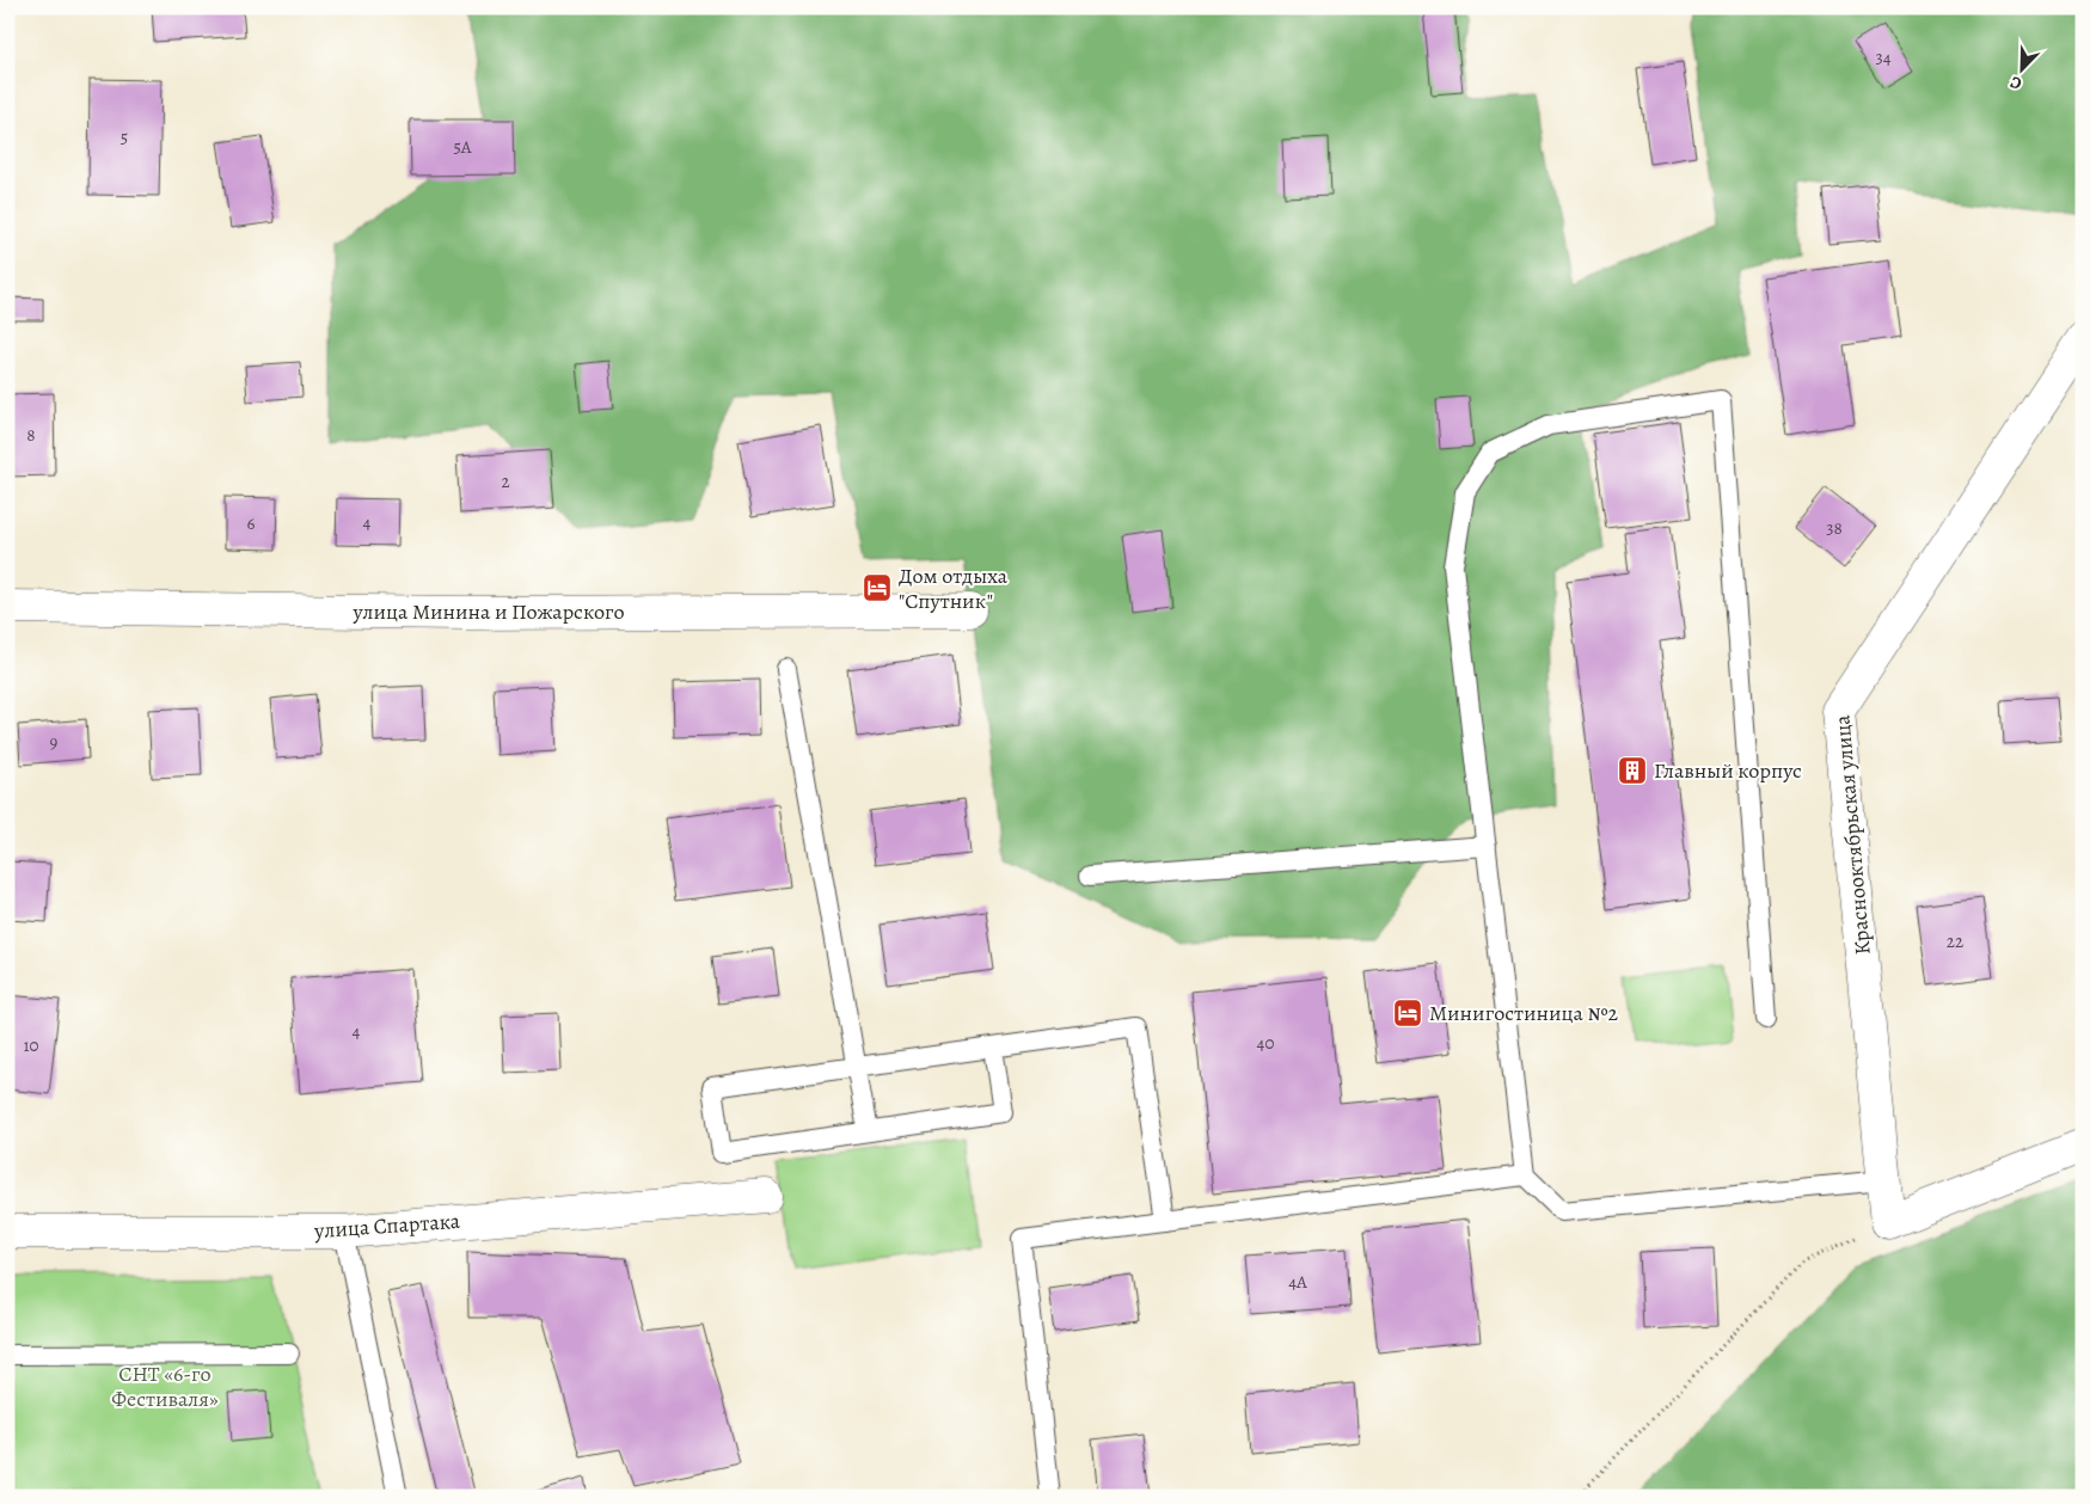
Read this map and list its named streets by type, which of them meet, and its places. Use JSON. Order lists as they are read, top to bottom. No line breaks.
{"streets":{"street":["улица Минина и Пожарского","Краснооктябрьская улица","улица Спартака"]},"parks":["СНТ «6-го Фестиваля»"],"places":{"hotel":["Дом отдыха \"Спутник\"","Минигостиница №2"],"building":["Главный корпус"]},"house_numbers":["34","5","5А","8","2","4","6","38","9","22","4","40","10","4А"],"north":"bottom left"}
